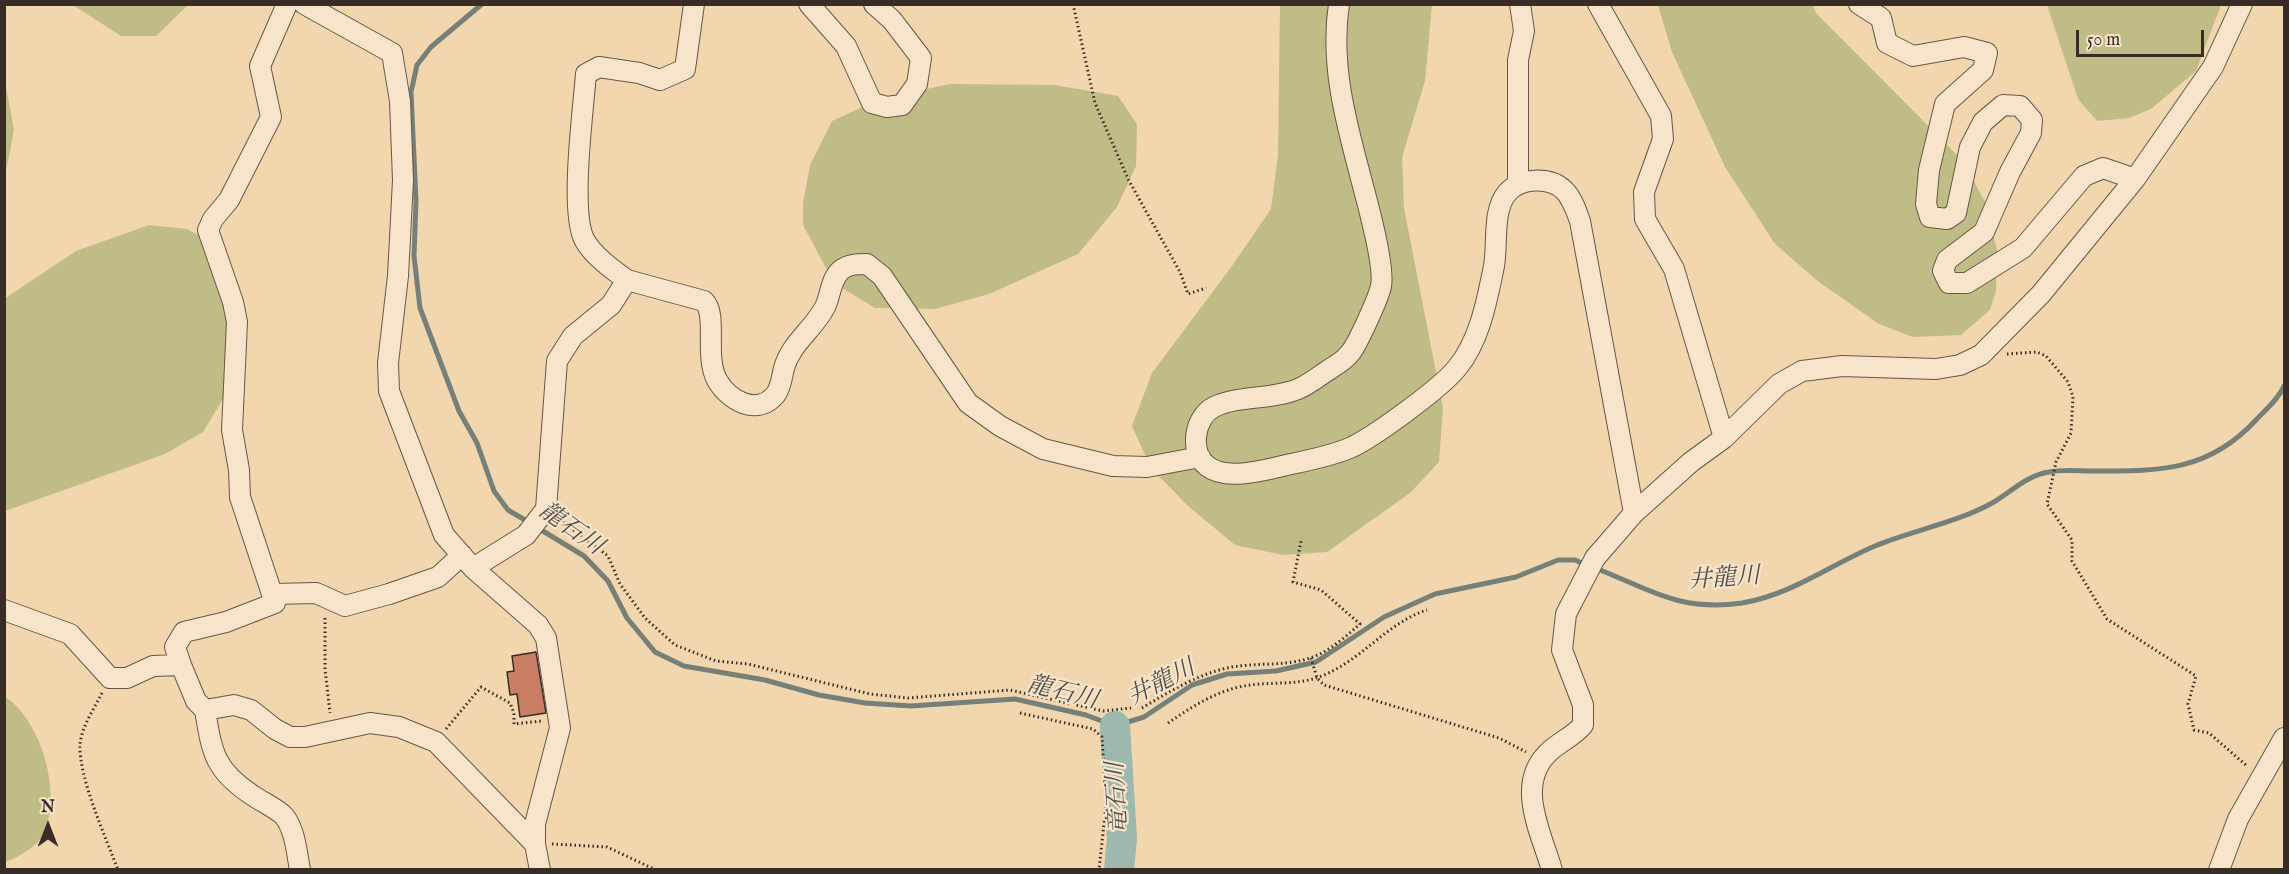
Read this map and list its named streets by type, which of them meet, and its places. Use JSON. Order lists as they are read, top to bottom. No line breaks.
{"water":["龍石川","井龍川","竜石川"],"scale_bar":"50 m","north":"top"}
